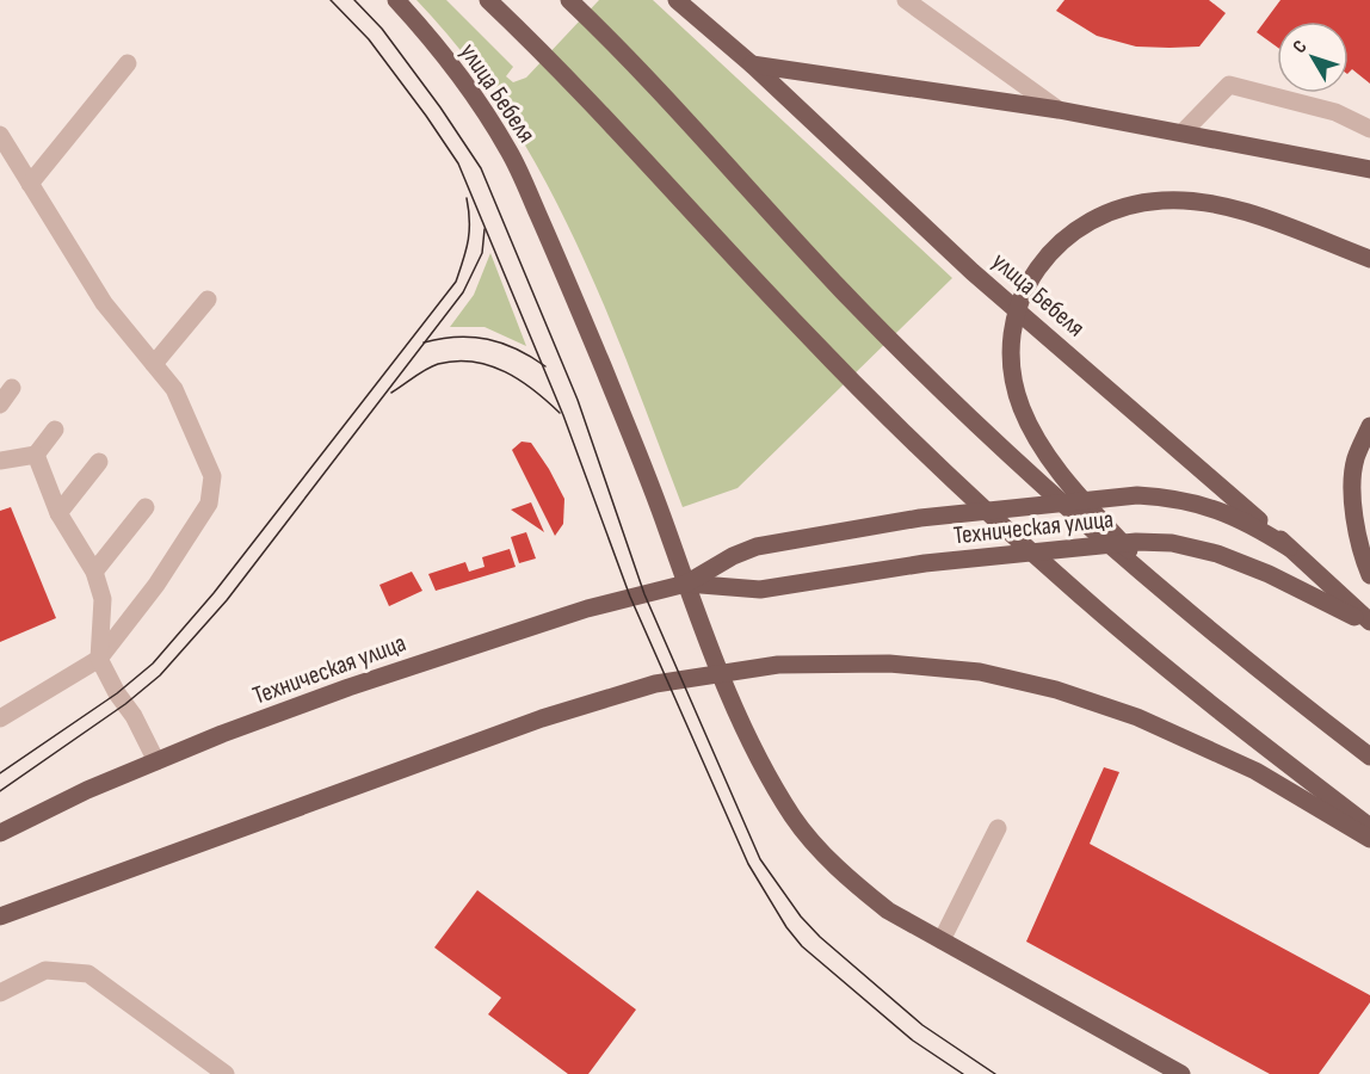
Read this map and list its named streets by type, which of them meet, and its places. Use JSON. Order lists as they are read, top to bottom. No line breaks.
{"streets":{"main road":["улица Бебеля","Техническая улица"]},"crossings":[["улица Бебеля","Техническая улица"]],"north":"top left"}
